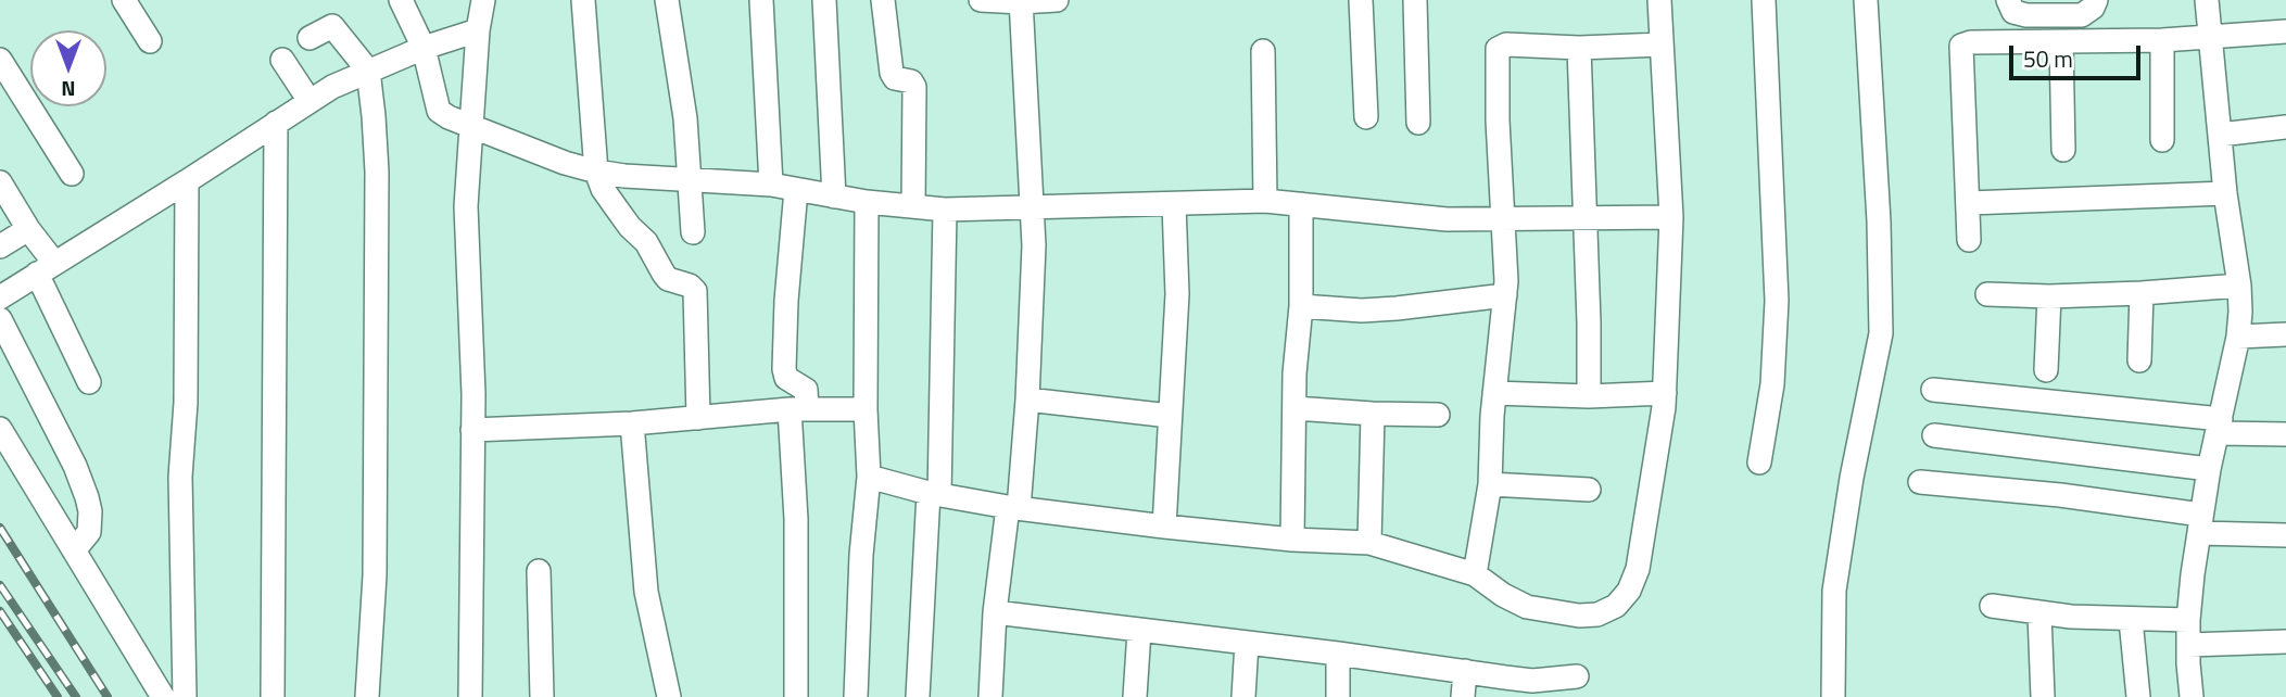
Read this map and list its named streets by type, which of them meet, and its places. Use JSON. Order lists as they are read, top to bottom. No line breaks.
{"scale_bar":"50 m","north":"bottom"}
